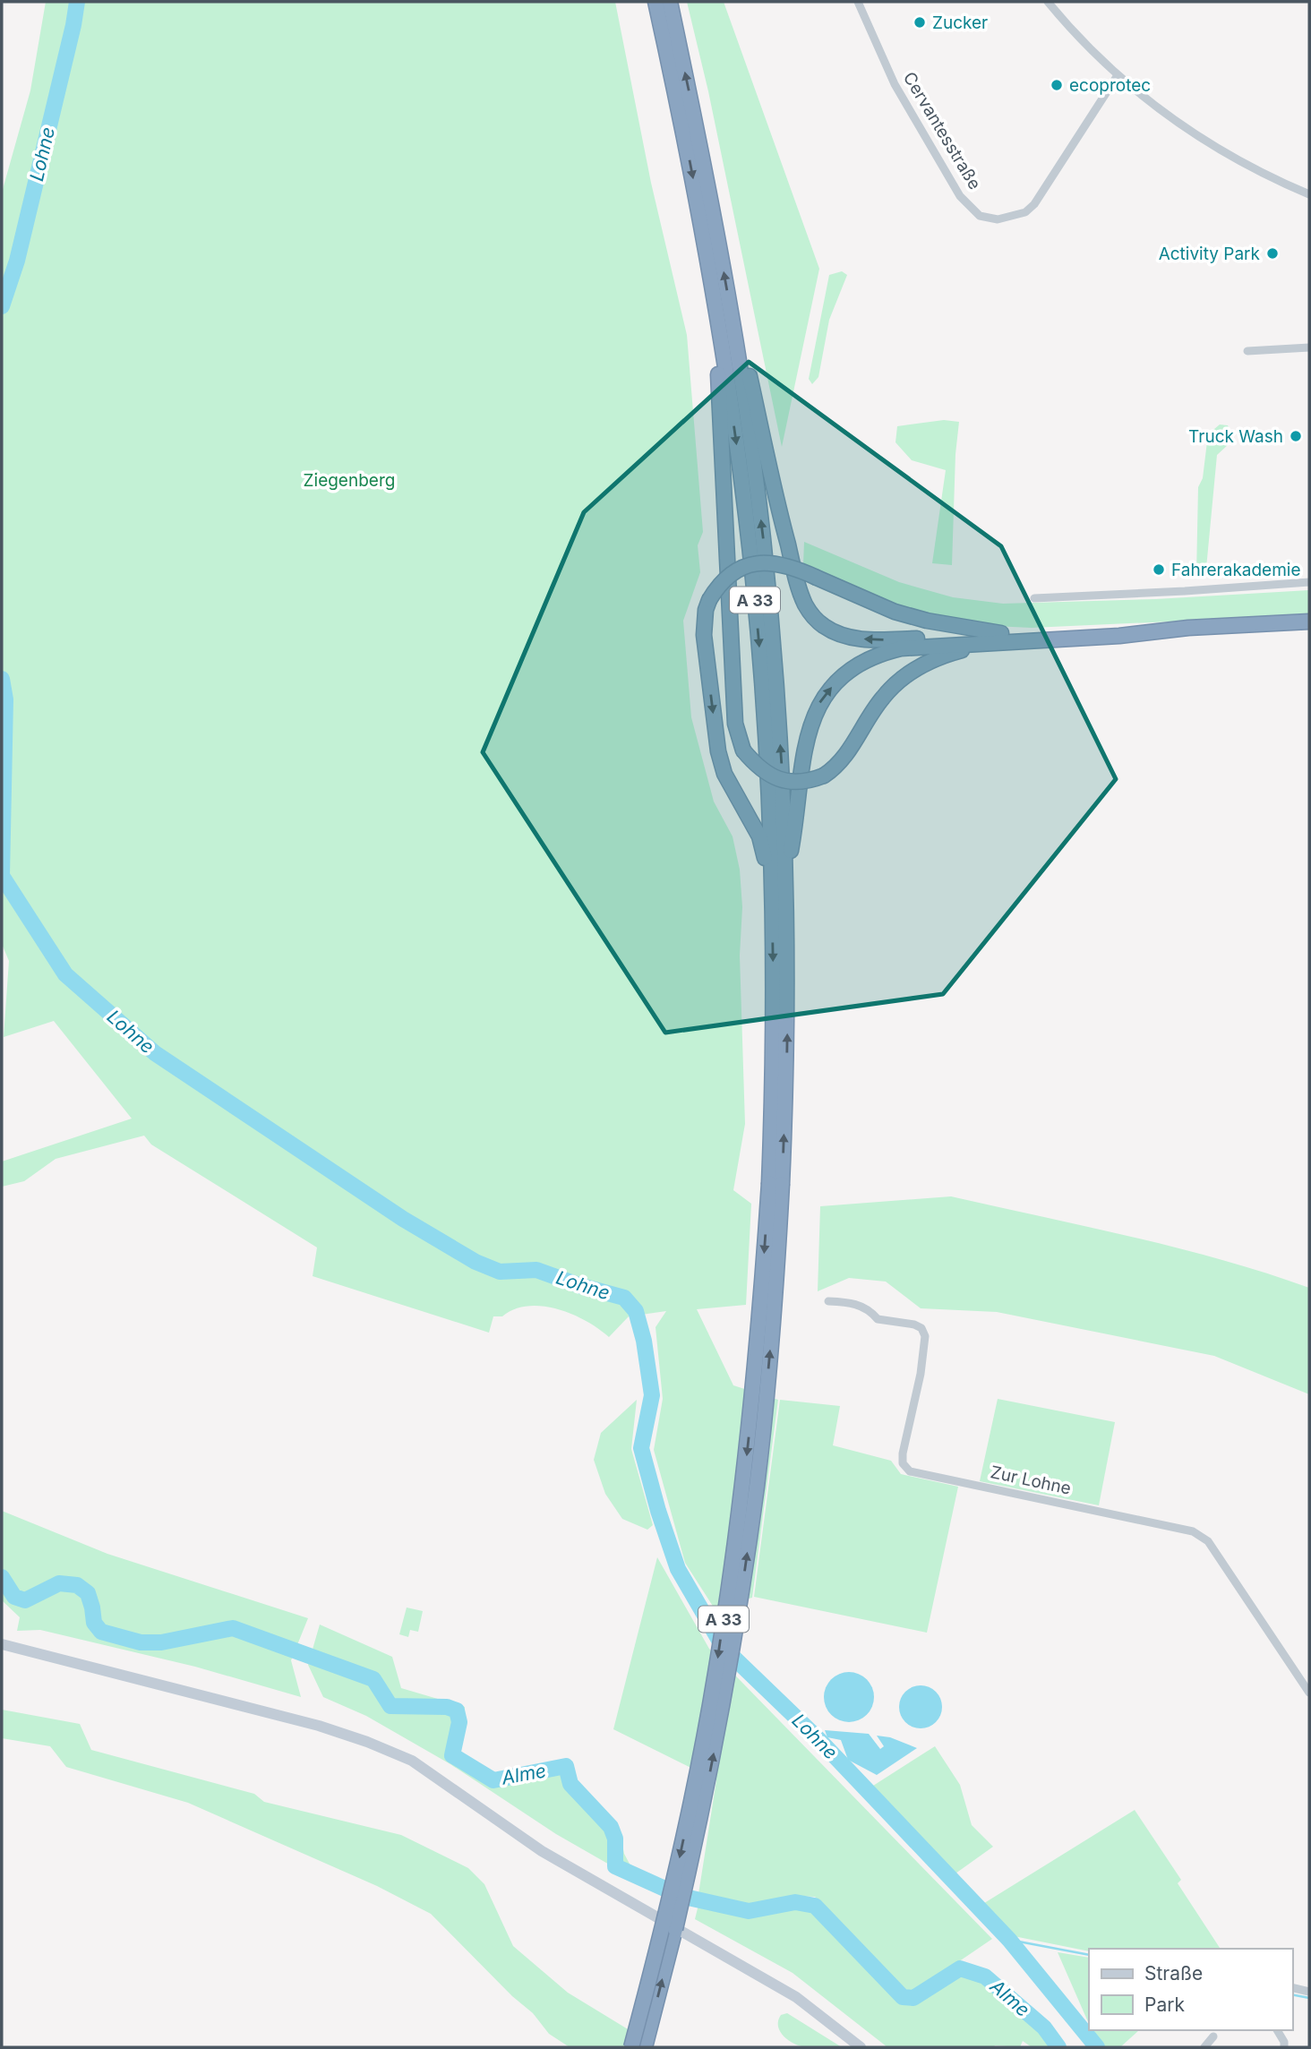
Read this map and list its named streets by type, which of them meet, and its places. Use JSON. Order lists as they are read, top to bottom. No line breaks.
{"streets":{"highway":["A 33"],"street":["Cervantesstraße","Zur Lohne"]},"water":["Lohne","Alme"],"parks":["Ziegenberg"],"places":["Zucker","ecoprotec","Activity Park","Truck Wash","Fahrerakademie"],"legend":["Straße","Park"]}
